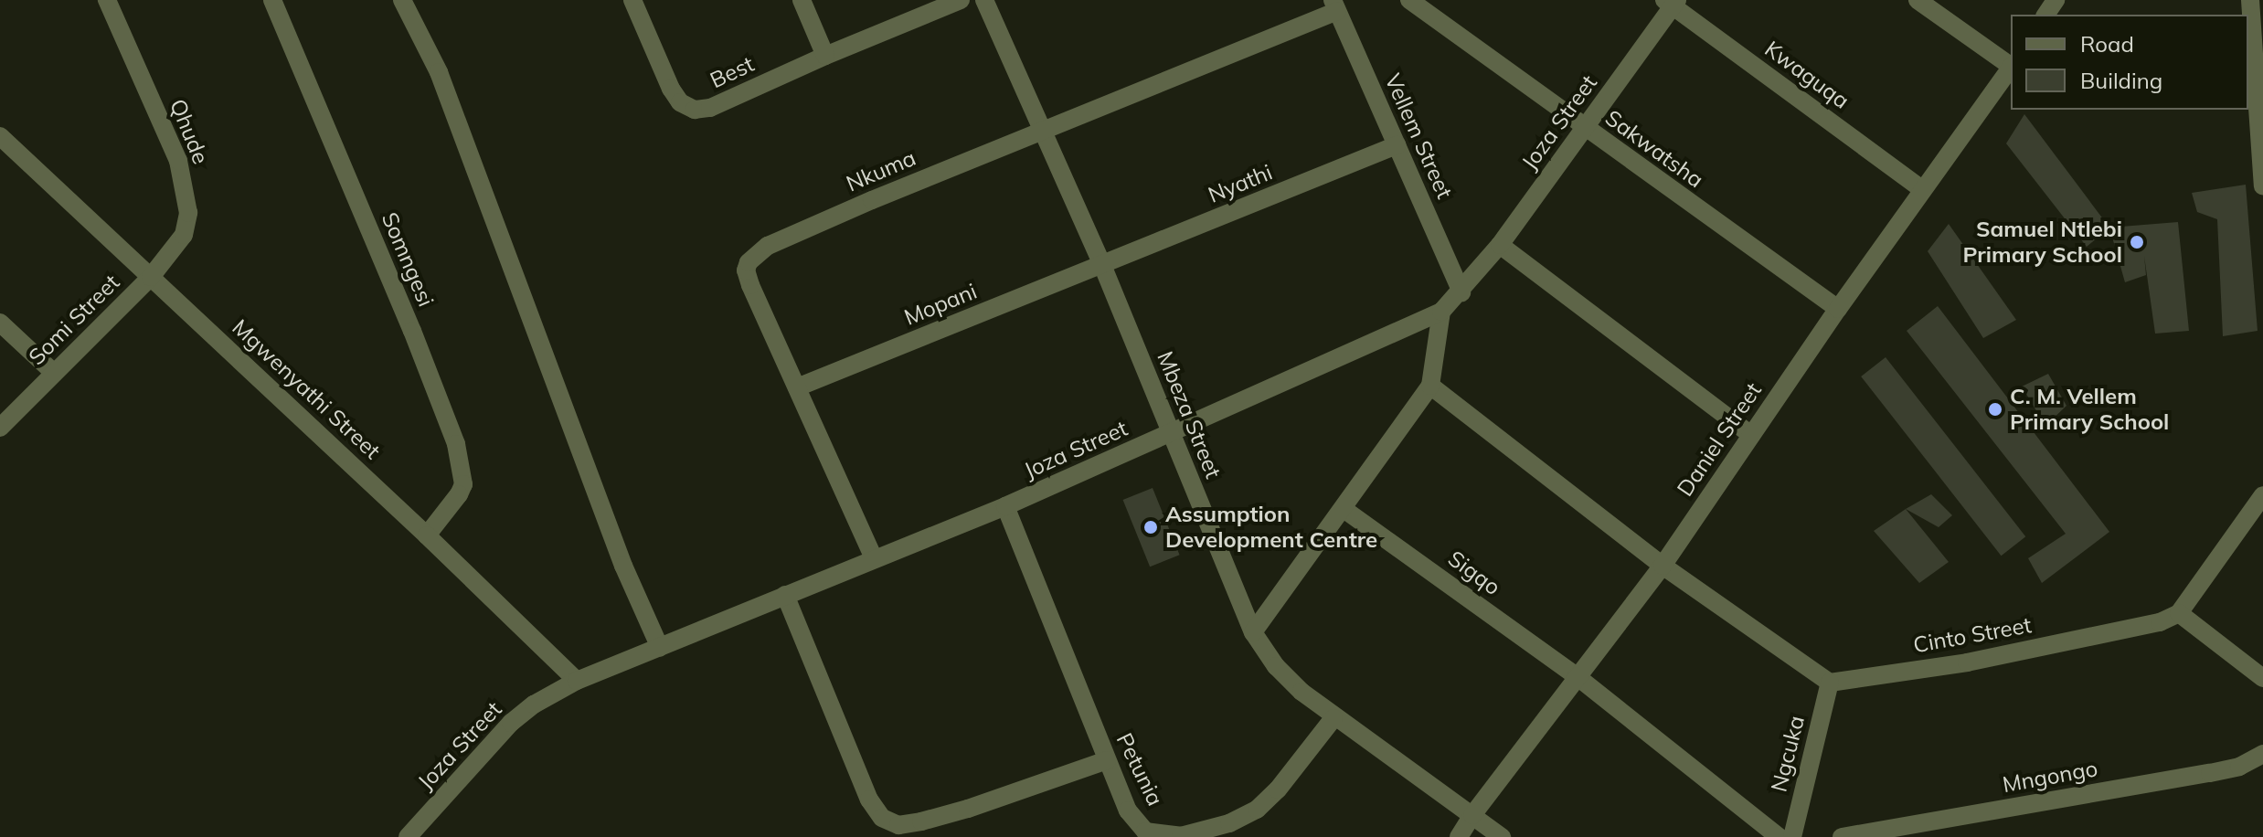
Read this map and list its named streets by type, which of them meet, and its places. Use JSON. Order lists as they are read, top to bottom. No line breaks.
{"streets":{"street":["Best","Kwaguqa","Joza Street","Qhude","Vellem Street","Sakwatsha","Nkuma","Nyathi","Somngesi","Mopani","Somi Street","Mgwenyathi Street","Mbeza Street","Daniel Street","Sigqo","Cinto Street","Ngcuka","Petunia","Mngongo"]},"crossings":[["Kwaguqa","Joza Street"],["Kwaguqa","Daniel Street"],["Joza Street","Vellem Street"],["Joza Street","Sakwatsha"],["Joza Street","Nkuma"],["Joza Street","Mgwenyathi Street"],["Joza Street","Mbeza Street"],["Joza Street","Petunia"],["Qhude","Somi Street"],["Qhude","Mgwenyathi Street"],["Vellem Street","Nkuma"],["Vellem Street","Nyathi"],["Sakwatsha","Daniel Street"],["Nkuma","Mopani"],["Nkuma","Mbeza Street"],["Nyathi","Mopani"],["Nyathi","Mbeza Street"],["Somngesi","Mgwenyathi Street"],["Mopani","Mbeza Street"],["Somi Street","Mgwenyathi Street"],["Mbeza Street","Daniel Street"],["Mbeza Street","Petunia"],["Daniel Street","Sigqo"],["Cinto Street","Ngcuka"]],"places":["Samuel Ntlebi Primary School","C. M. Vellem Primary School","Assumption Development Centre"],"legend":["Road","Building"]}
